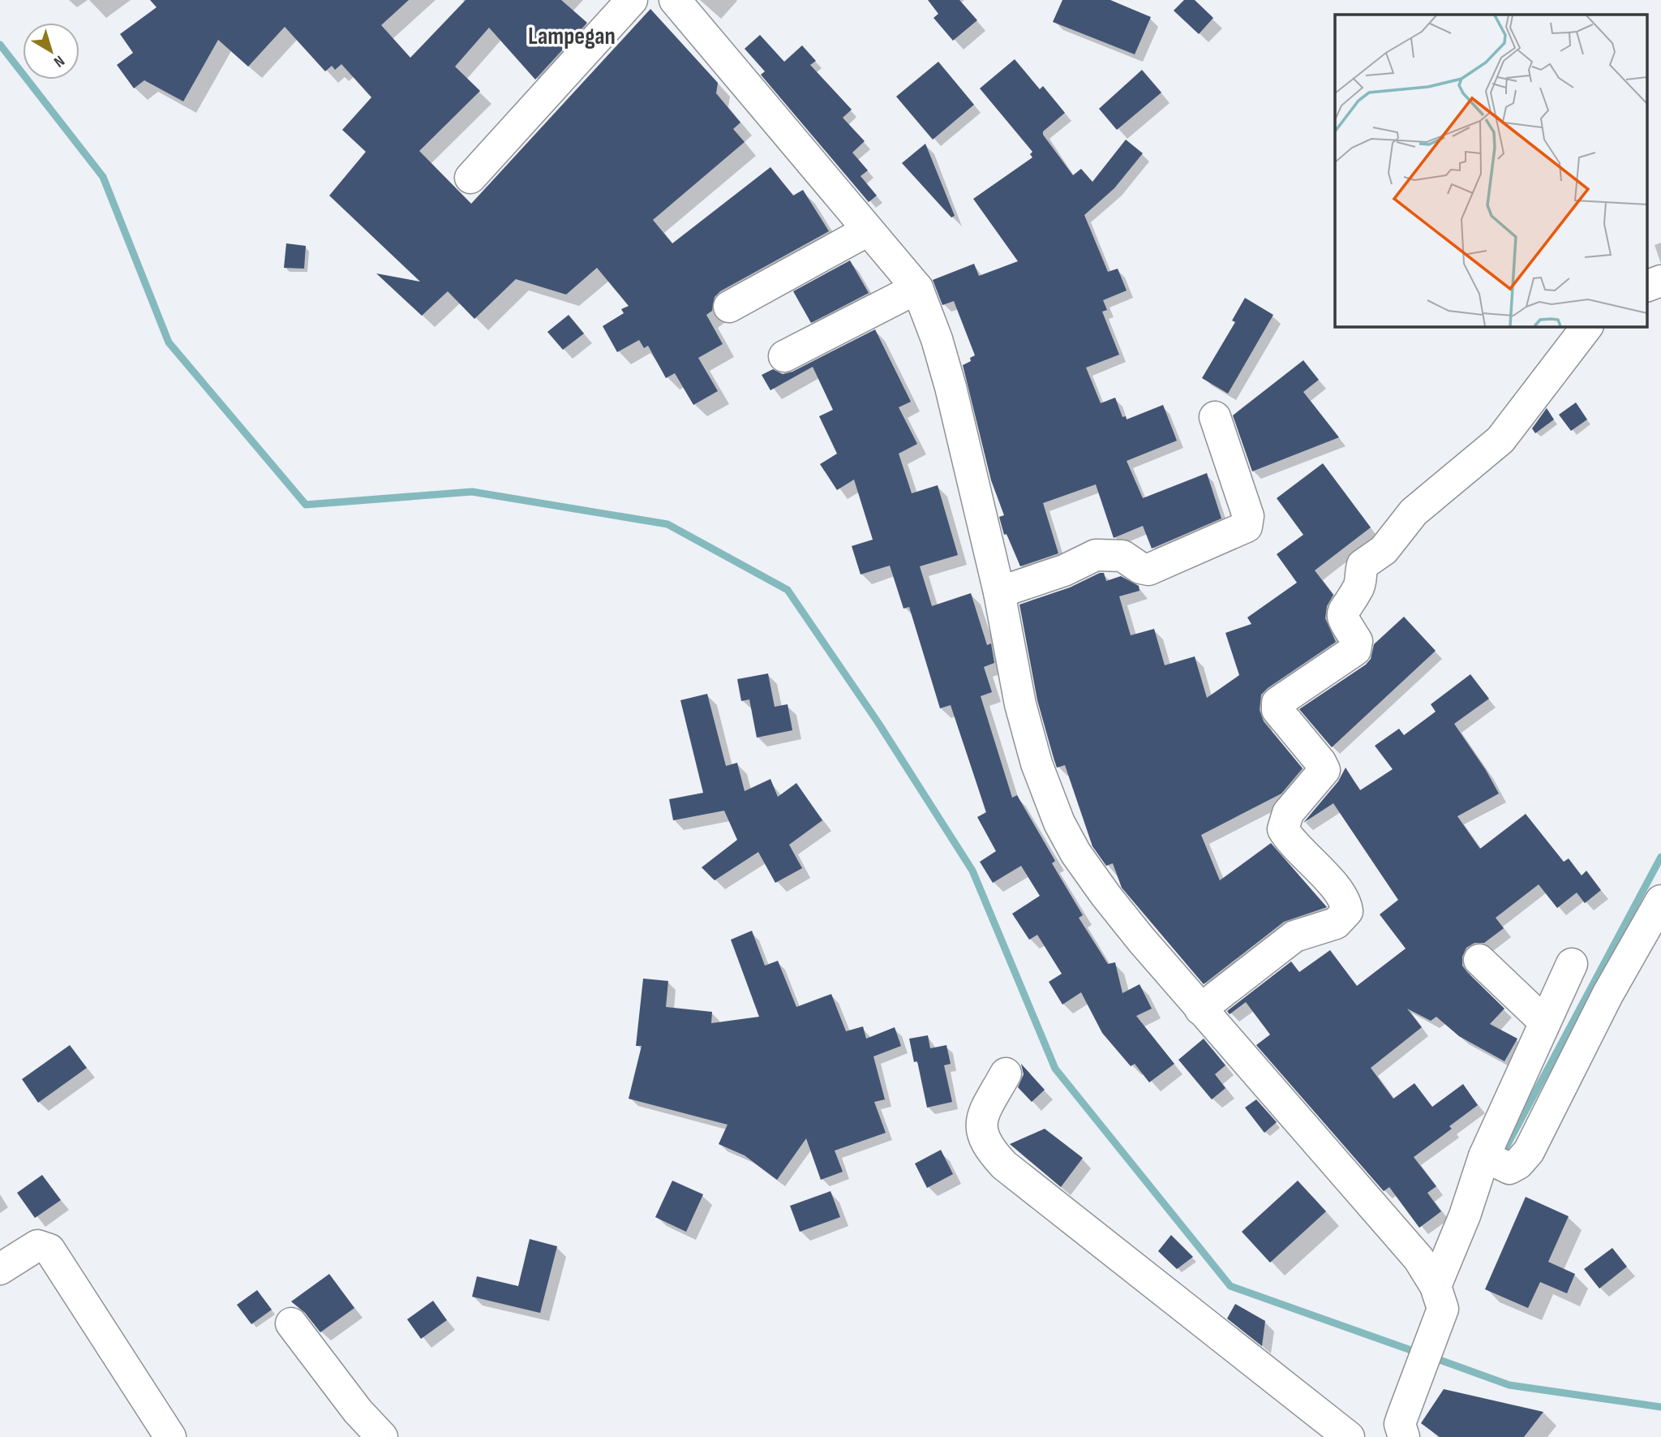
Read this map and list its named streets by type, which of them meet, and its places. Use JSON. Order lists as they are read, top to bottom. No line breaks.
{"districts":["Lampegan"],"north":"bottom right"}
